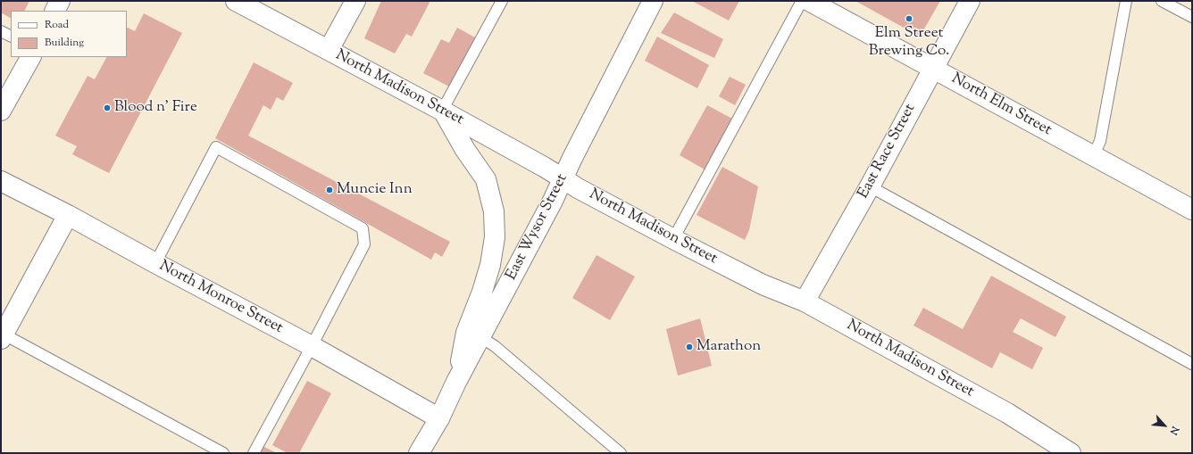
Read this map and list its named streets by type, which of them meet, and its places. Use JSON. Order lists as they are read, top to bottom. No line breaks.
{"streets":{"street":["North Madison Street","North Elm Street","East Race Street","East Wysor Street","North Monroe Street"]},"crossings":[["North Madison Street","East Race Street"],["North Madison Street","East Wysor Street"],["North Elm Street","East Race Street"],["East Wysor Street","North Monroe Street"]],"places":["Elm Street Brewing Co.","Blood n' Fire","Muncie Inn","Marathon"],"legend":["Road","Building"],"north":"bottom right"}
